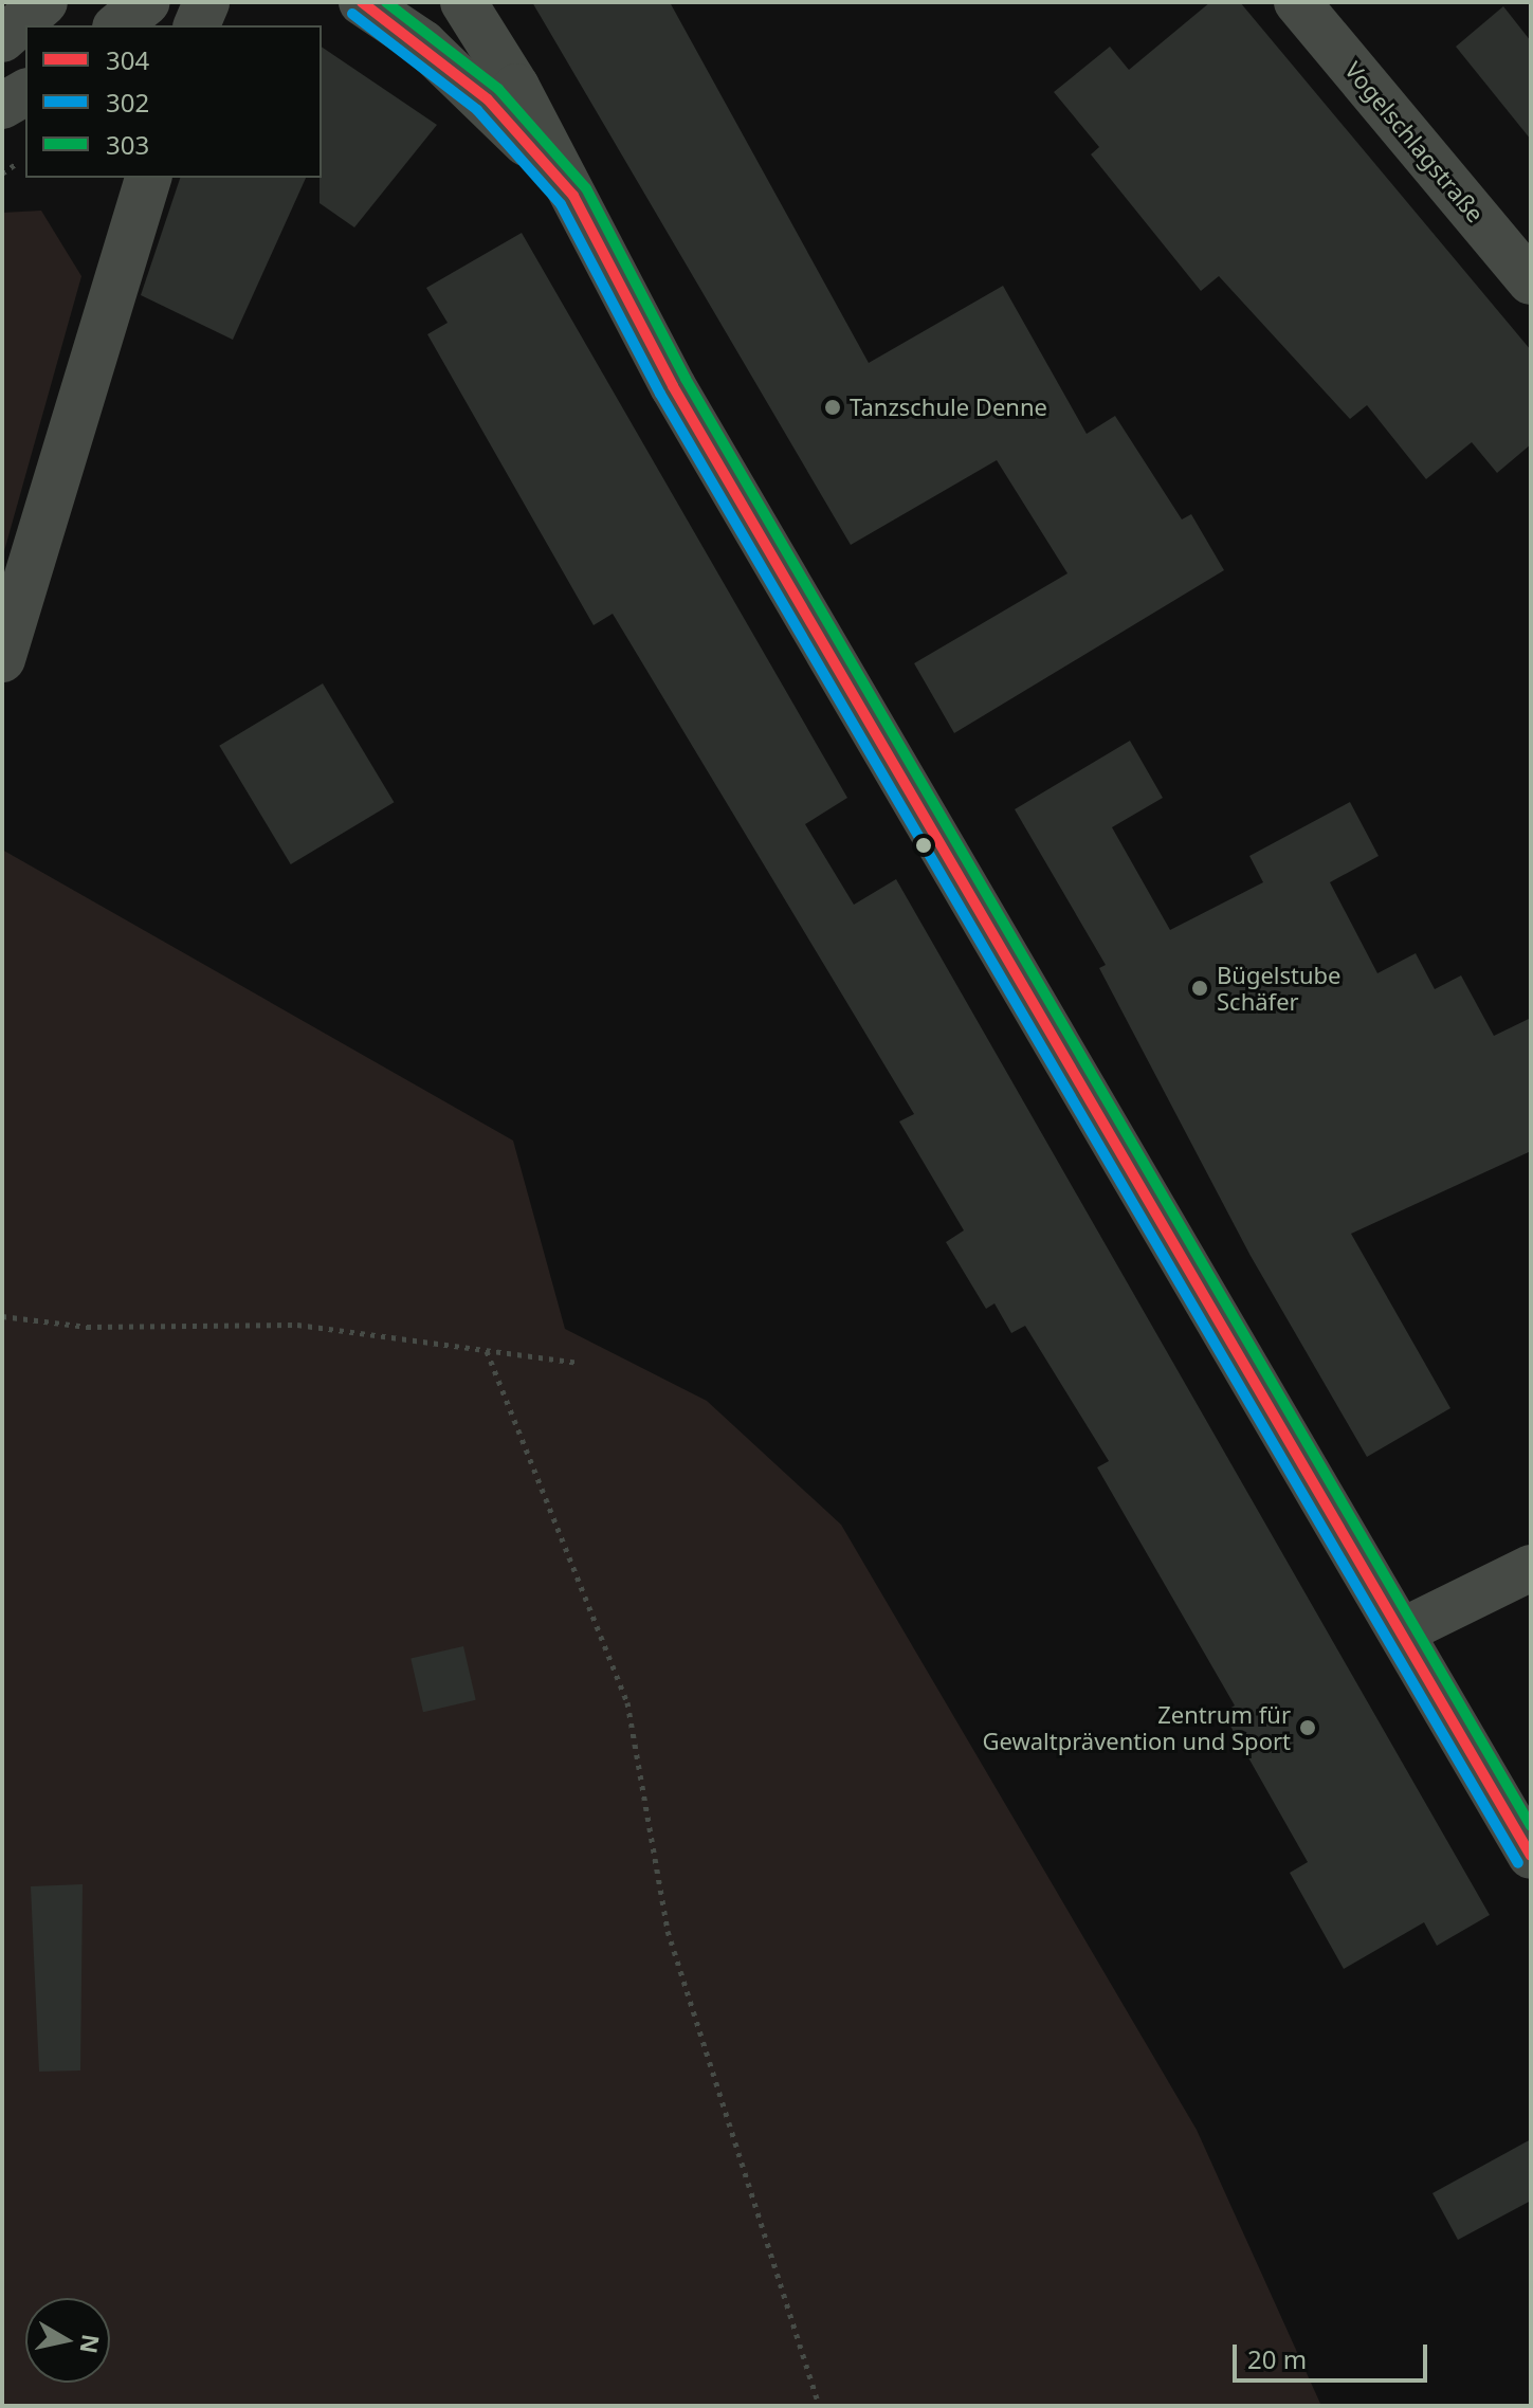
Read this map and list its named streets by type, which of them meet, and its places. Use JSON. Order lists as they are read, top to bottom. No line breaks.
{"streets":{"street":["Vogelschlagstraße"]},"places":["Tanzschule Denne","Bügelstube Schäfer","Zentrum für Gewaltprävention und Sport"],"lines":["transit line 304","transit line 303","transit line 302"],"legend":["304","302","303"],"scale_bar":"20 m","north":"right"}
